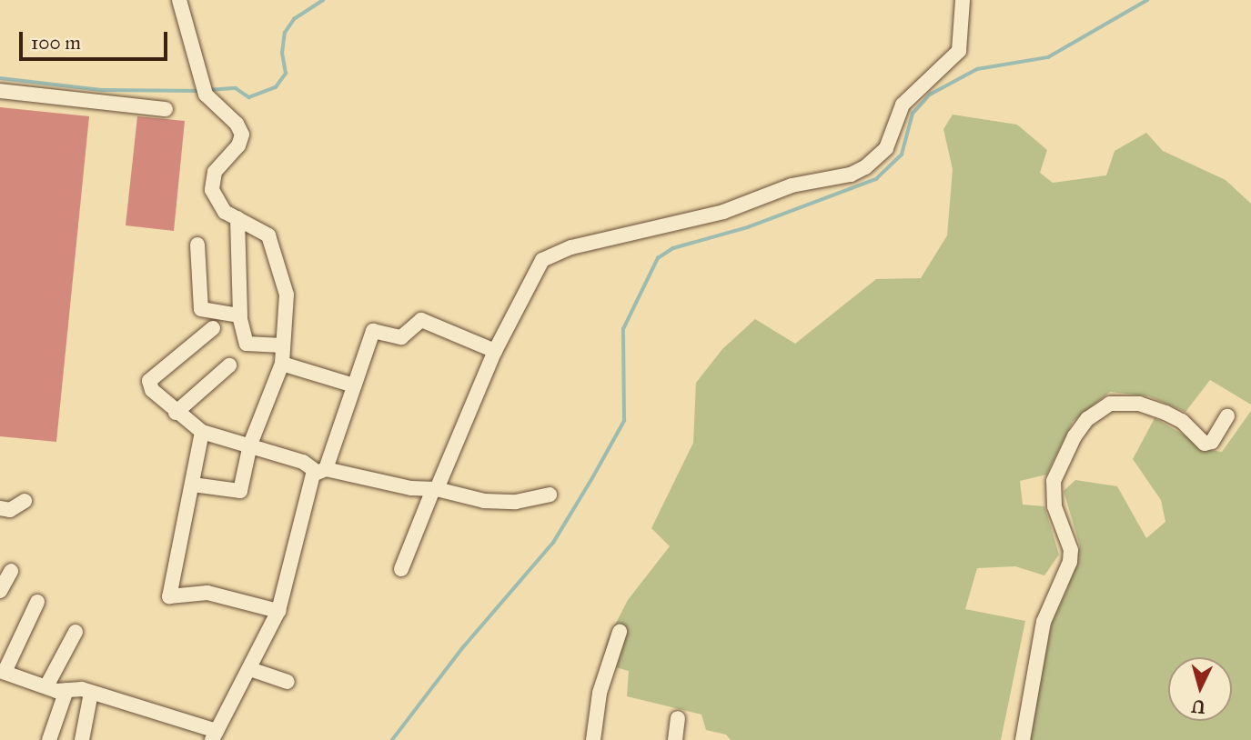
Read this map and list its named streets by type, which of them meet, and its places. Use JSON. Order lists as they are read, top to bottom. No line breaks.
{"scale_bar":"100 m","north":"bottom"}
